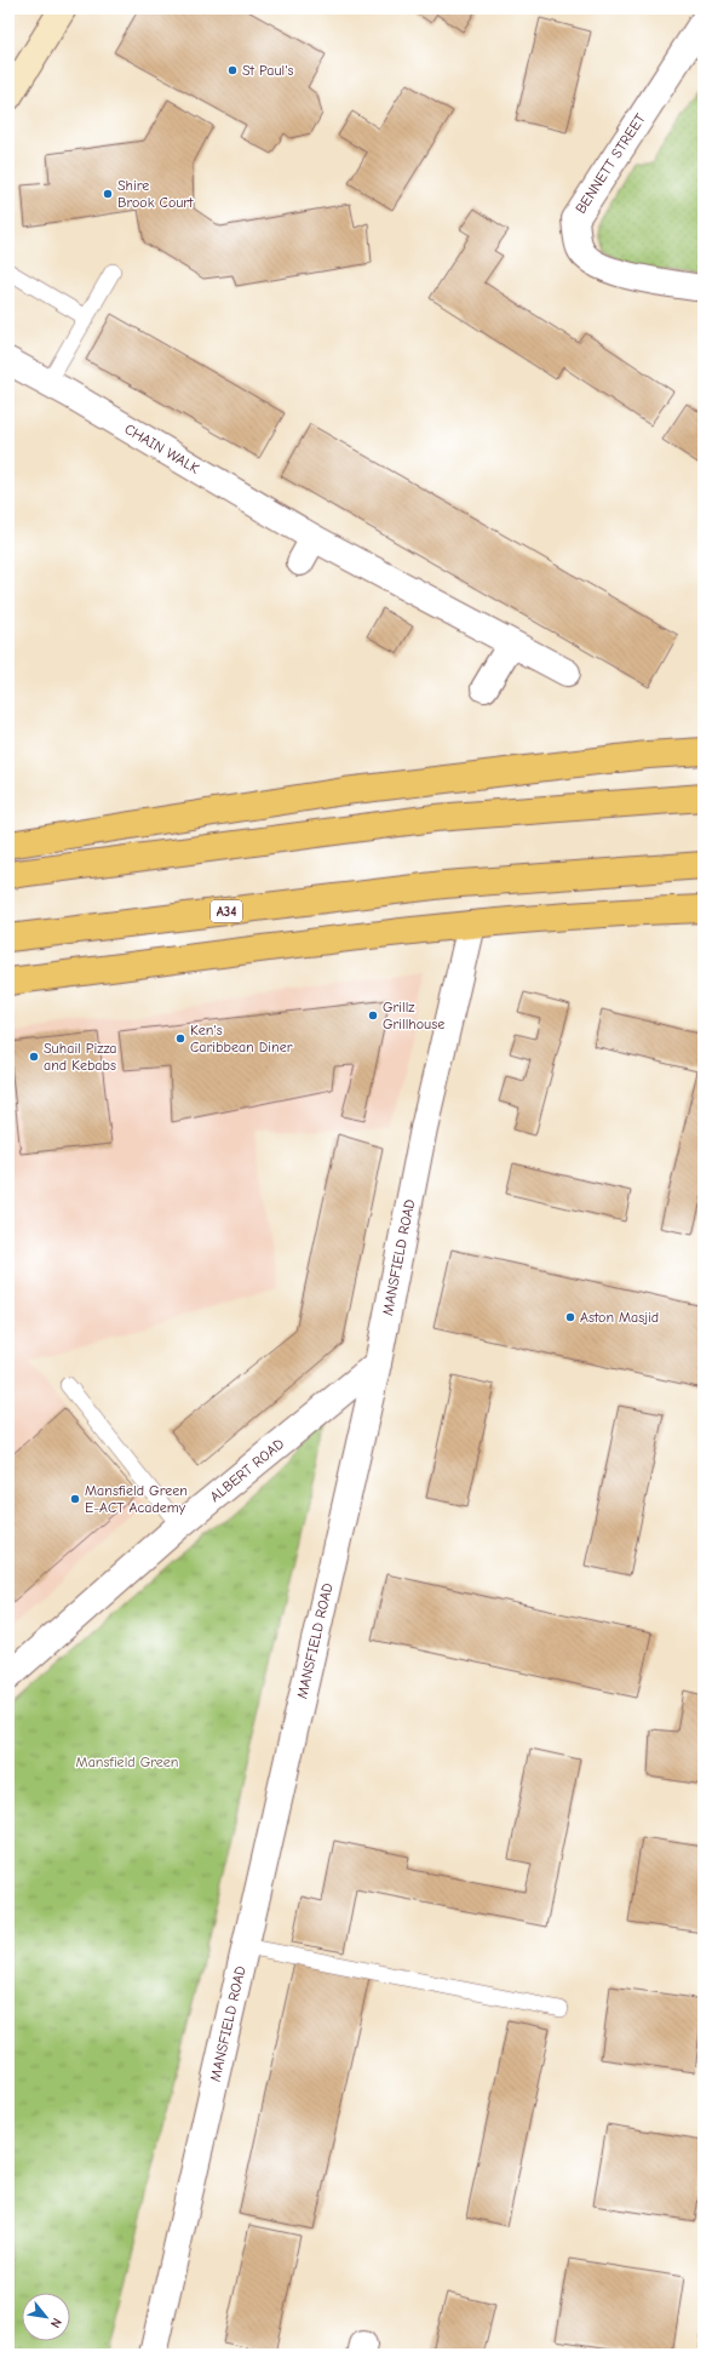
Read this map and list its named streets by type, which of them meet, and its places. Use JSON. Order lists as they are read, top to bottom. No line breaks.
{"streets":{"highway":["A34"],"street":["BENNETT STREET","CHAIN WALK","MANSFIELD ROAD","ALBERT ROAD"]},"crossings":[["MANSFIELD ROAD","ALBERT ROAD"]],"parks":["Mansfield Green"],"places":["St Paul's","Shire Brook Court","Grillz Grillhouse","Ken's Caribbean Diner","Suhail Pizza and Kebabs","Aston Masjid","Mansfield Green E-ACT Academy"],"north":"bottom right"}
